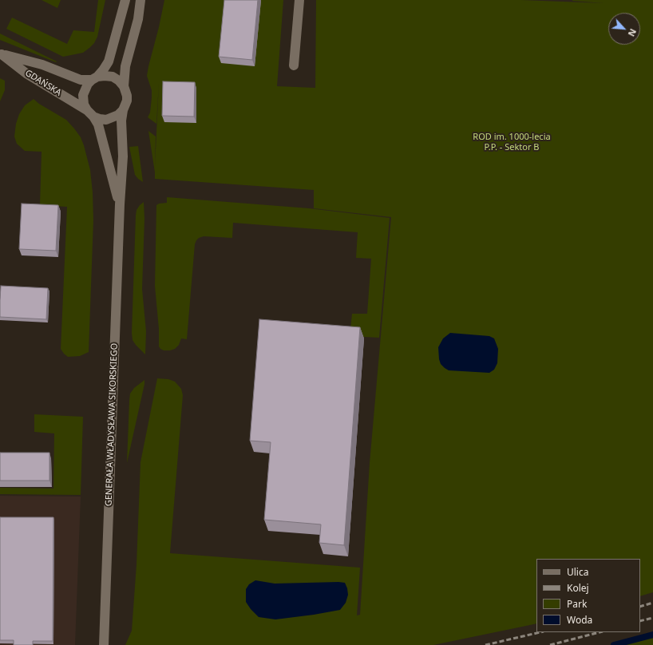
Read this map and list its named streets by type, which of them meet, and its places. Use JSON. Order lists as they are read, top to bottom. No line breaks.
{"streets":{"street":["GDAŃSKA","GENERAŁA WŁADYSŁAWA SIKORSKIEGO"]},"crossings":[["GDAŃSKA","GENERAŁA WŁADYSŁAWA SIKORSKIEGO"]],"parks":["ROD im. 1000-lecia P.P. - Sektor B"],"legend":["Ulica","Kolej","Park","Woda"],"north":"bottom right"}
